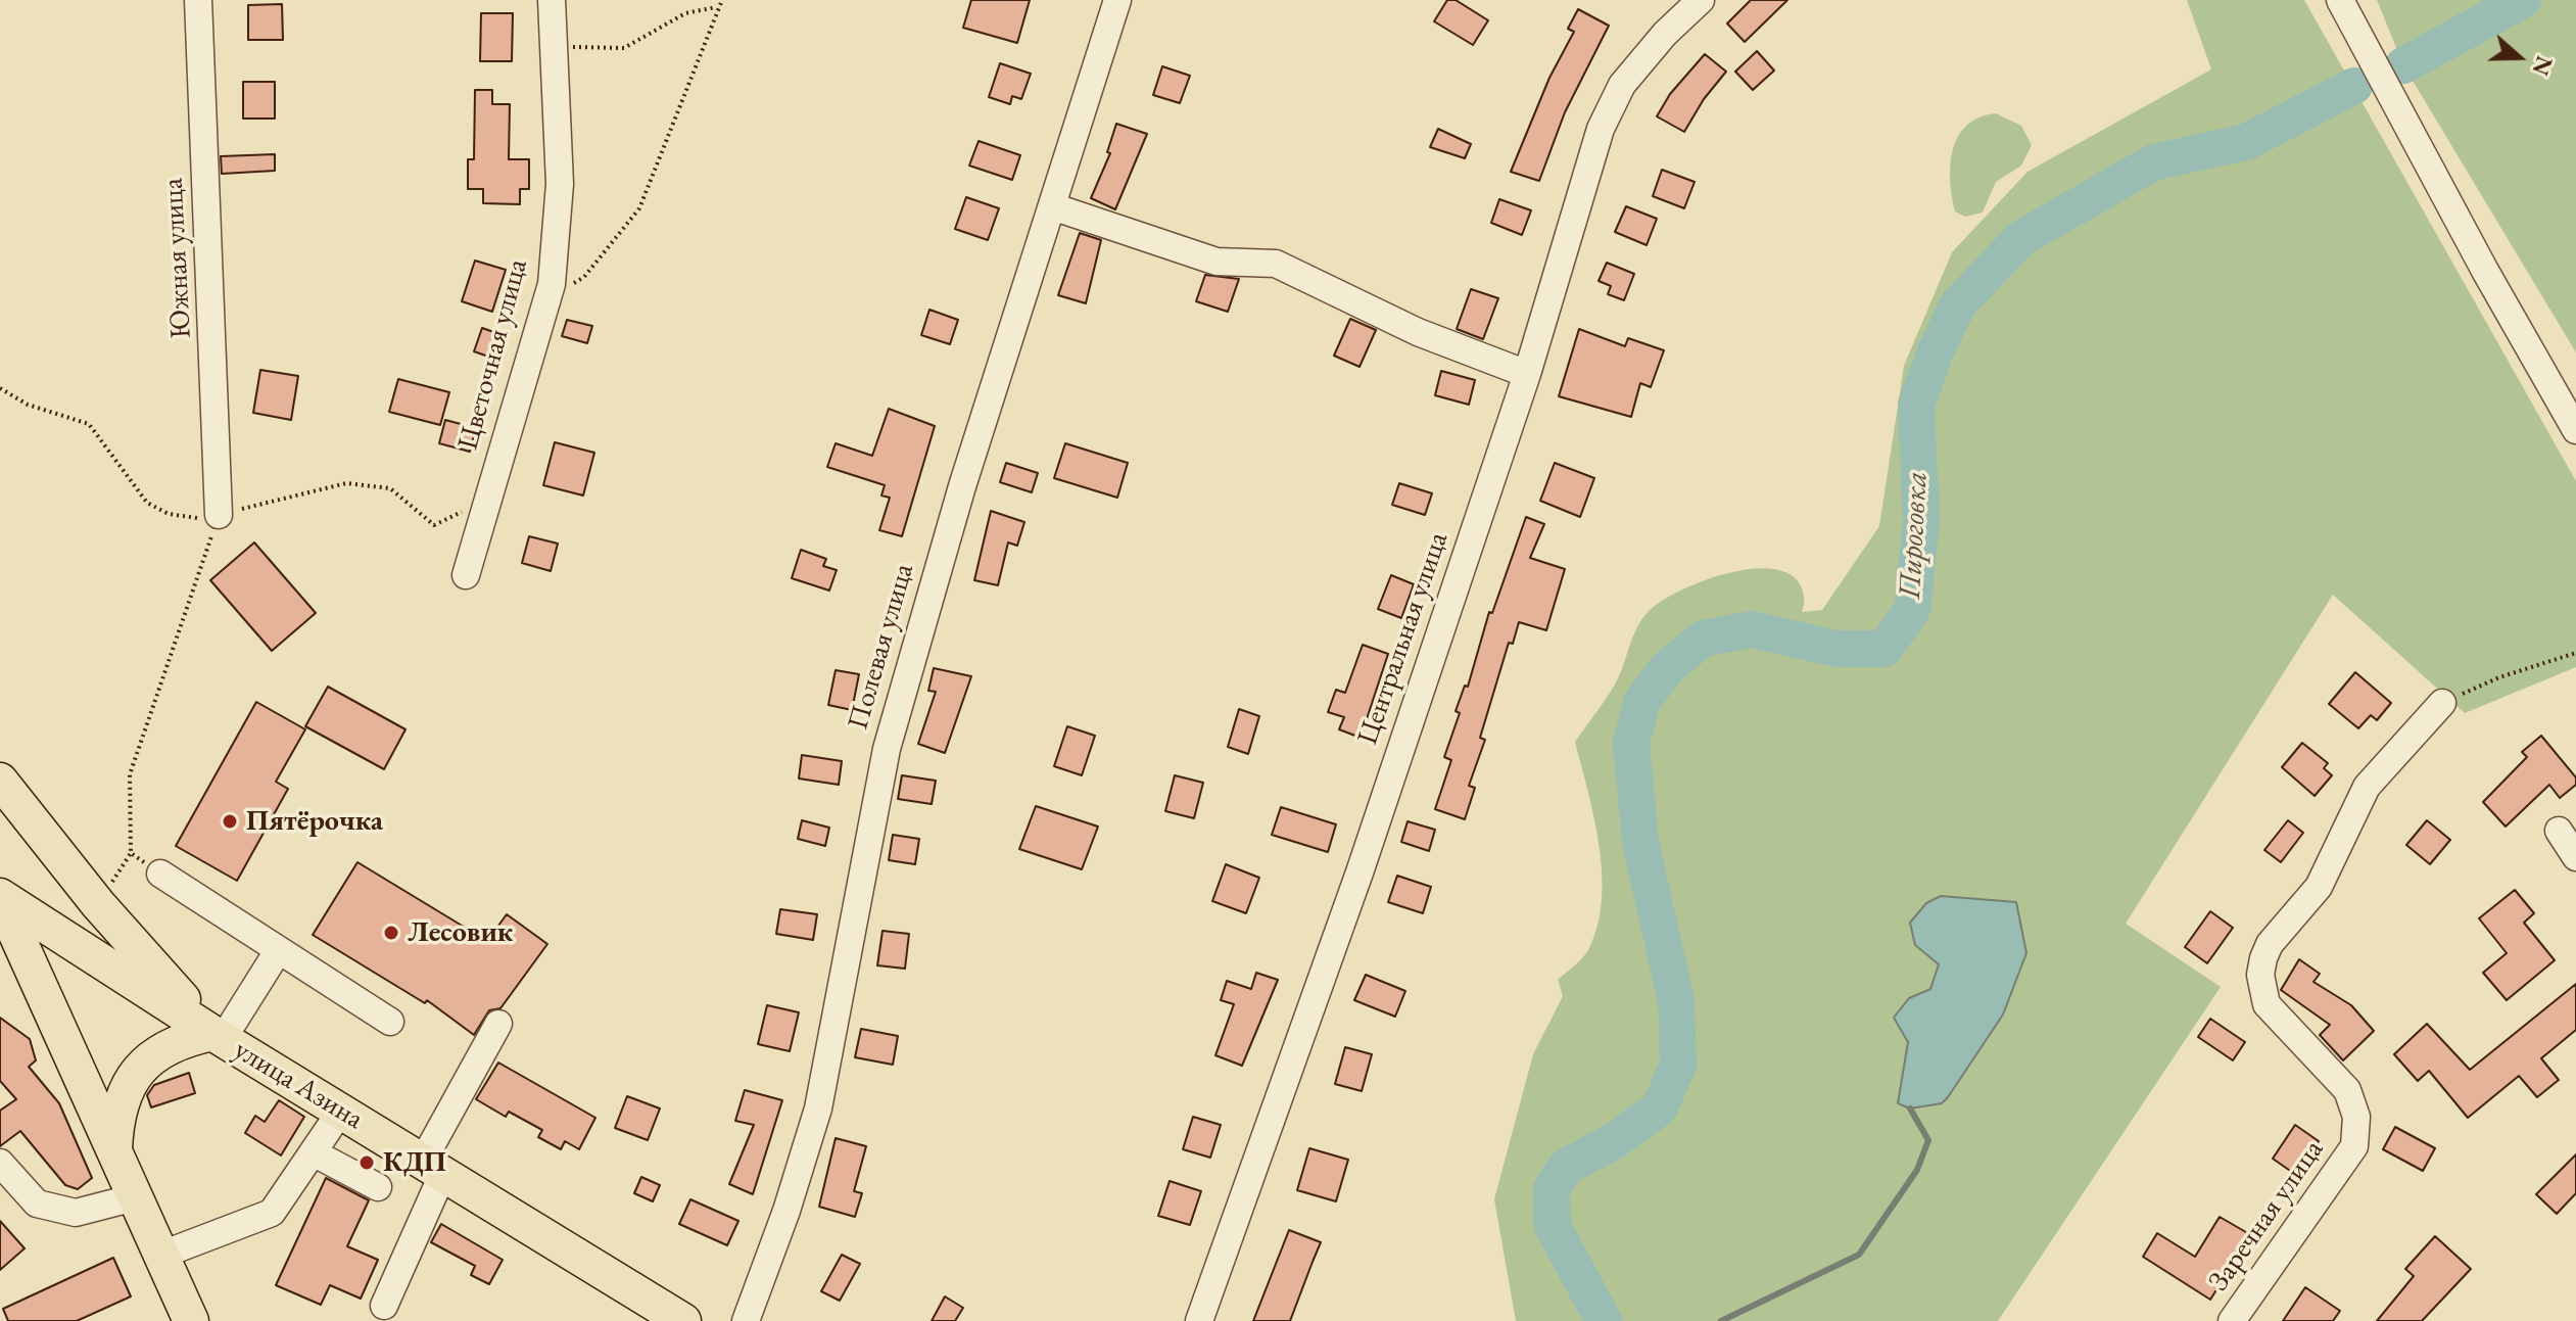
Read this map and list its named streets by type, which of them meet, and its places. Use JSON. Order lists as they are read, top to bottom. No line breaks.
{"streets":{"main road":["улица Азина"],"street":["Южная улица","Цветочная улица","Центральная улица","Полевая улица","Заречная улица"]},"water":["Пироговка"],"places":["Пятёрочка","Лесовик","КДП"],"north":"right"}
